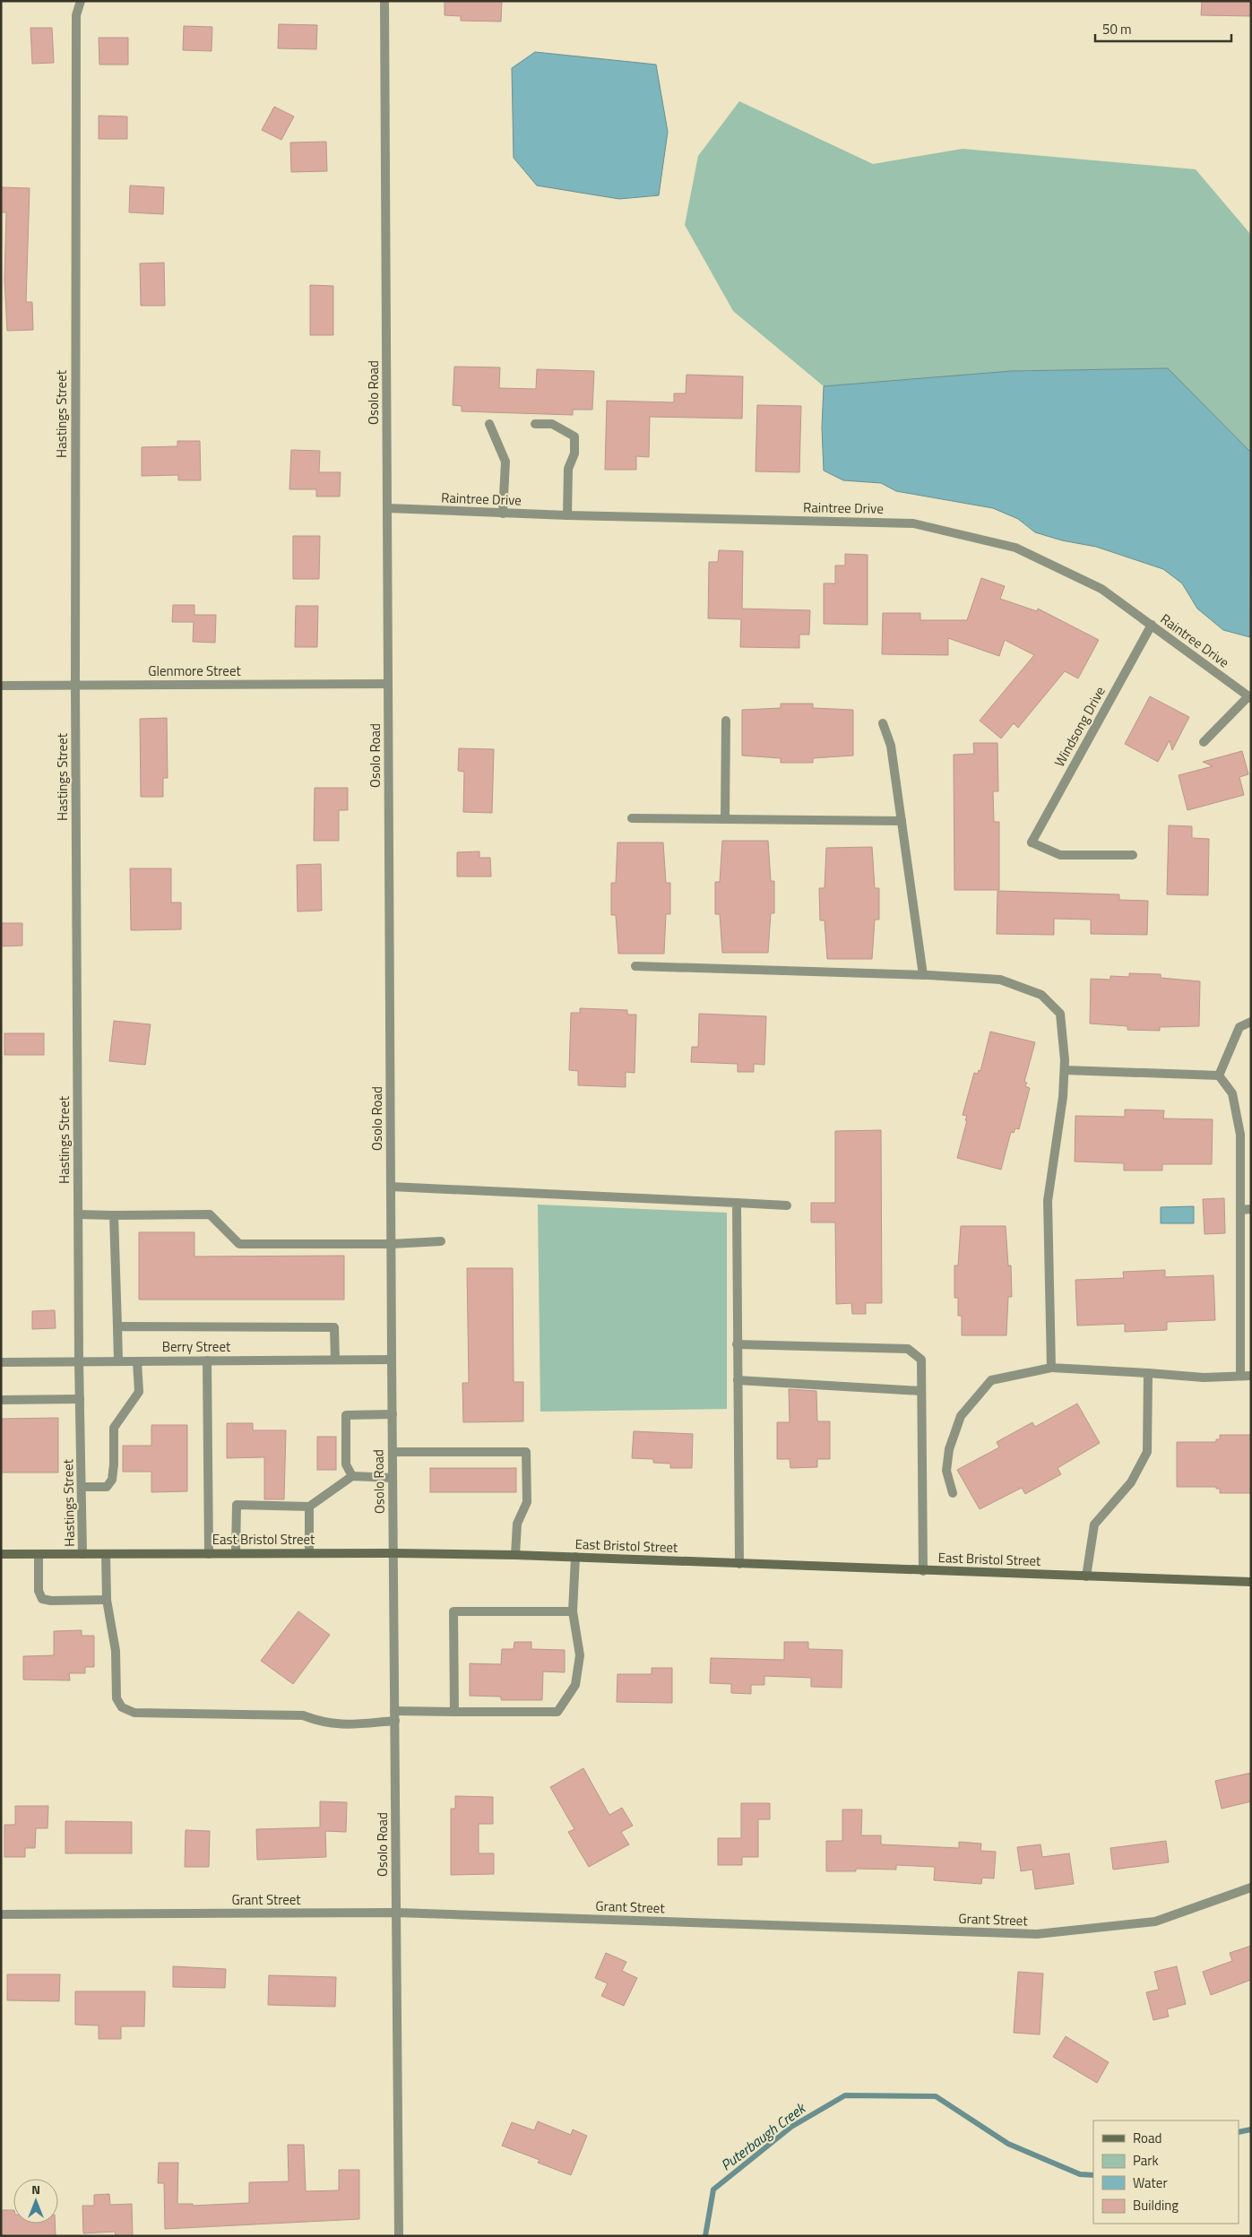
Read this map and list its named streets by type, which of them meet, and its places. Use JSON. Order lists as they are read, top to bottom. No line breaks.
{"streets":{"main road":["East Bristol Street"],"street":["Osolo Road","Hastings Street","Raintree Drive","Glenmore Street","Windsong Drive","Berry Street","Grant Street"]},"crossings":[["Osolo Road","Raintree Drive"],["Osolo Road","Glenmore Street"],["Osolo Road","Berry Street"],["Osolo Road","East Bristol Street"],["Osolo Road","Grant Street"],["Hastings Street","Glenmore Street"],["Hastings Street","Berry Street"],["Hastings Street","East Bristol Street"],["Raintree Drive","Windsong Drive"]],"water":["Puterbaugh Creek"],"legend":["Road","Park","Water","Building"],"scale_bar":"50 m","north":"top"}
